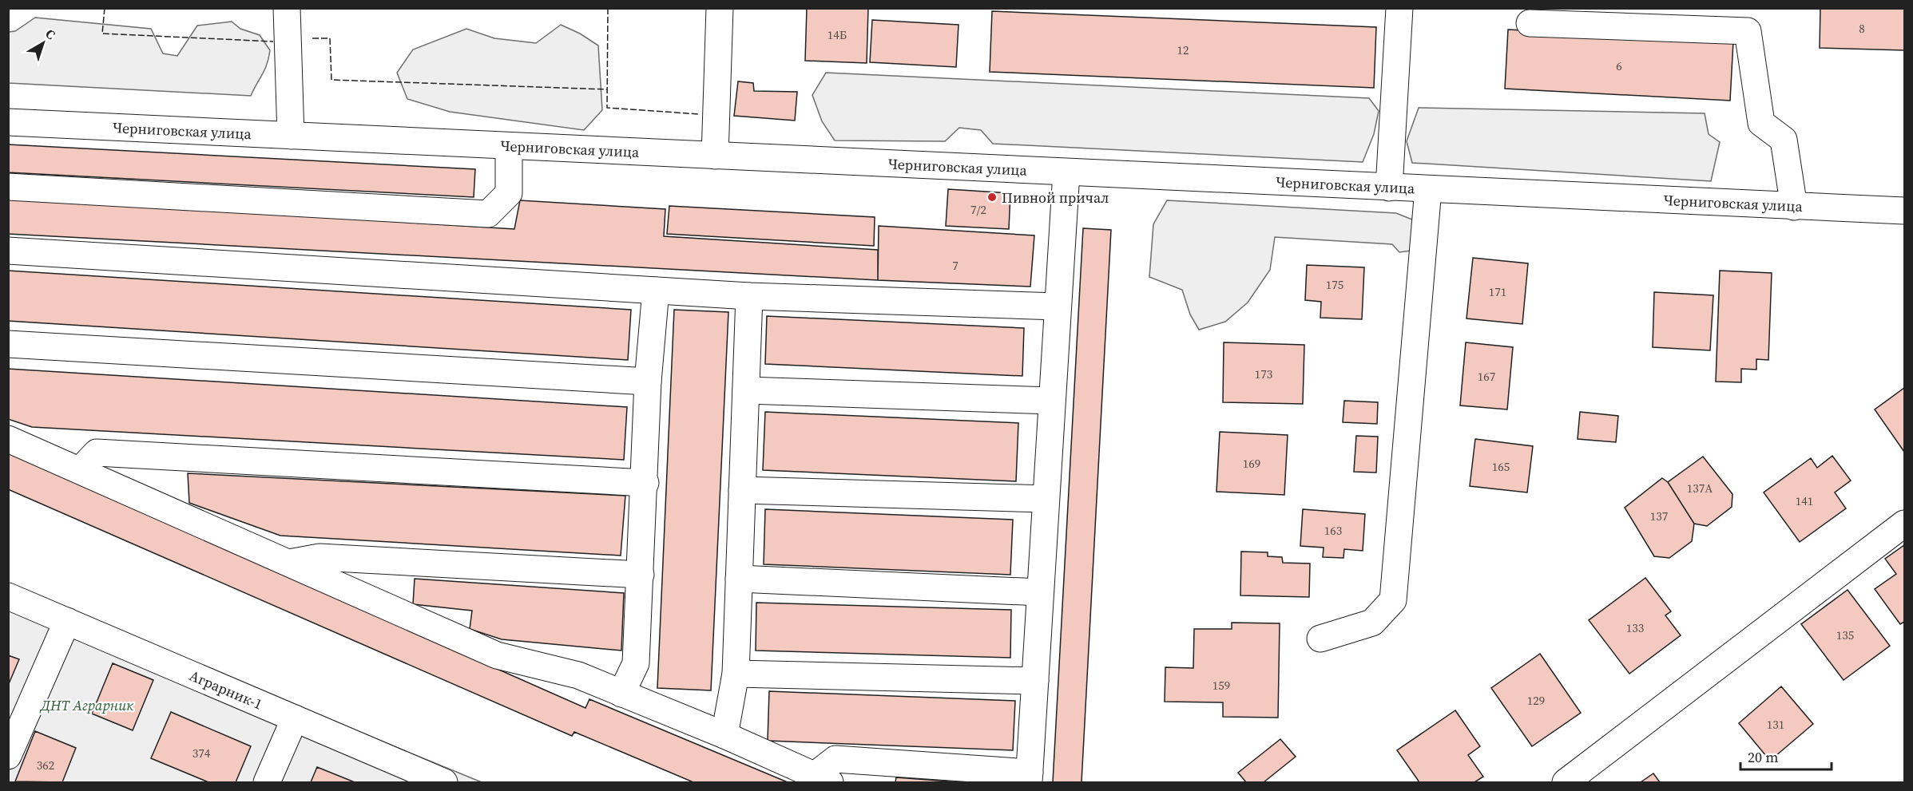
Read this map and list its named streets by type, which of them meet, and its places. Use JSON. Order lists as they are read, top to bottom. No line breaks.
{"streets":{"street":["Черниговская улица","Аграрник-1"]},"parks":["ДНТ Аграрник"],"places":["Пивной причал"],"house_numbers":["8","14Б","12","6","7/2","7","175","171","173","167","169","165","137А","141","137","163","133","135","159","129","131","374","362"],"scale_bar":"20 m","north":"top right"}
